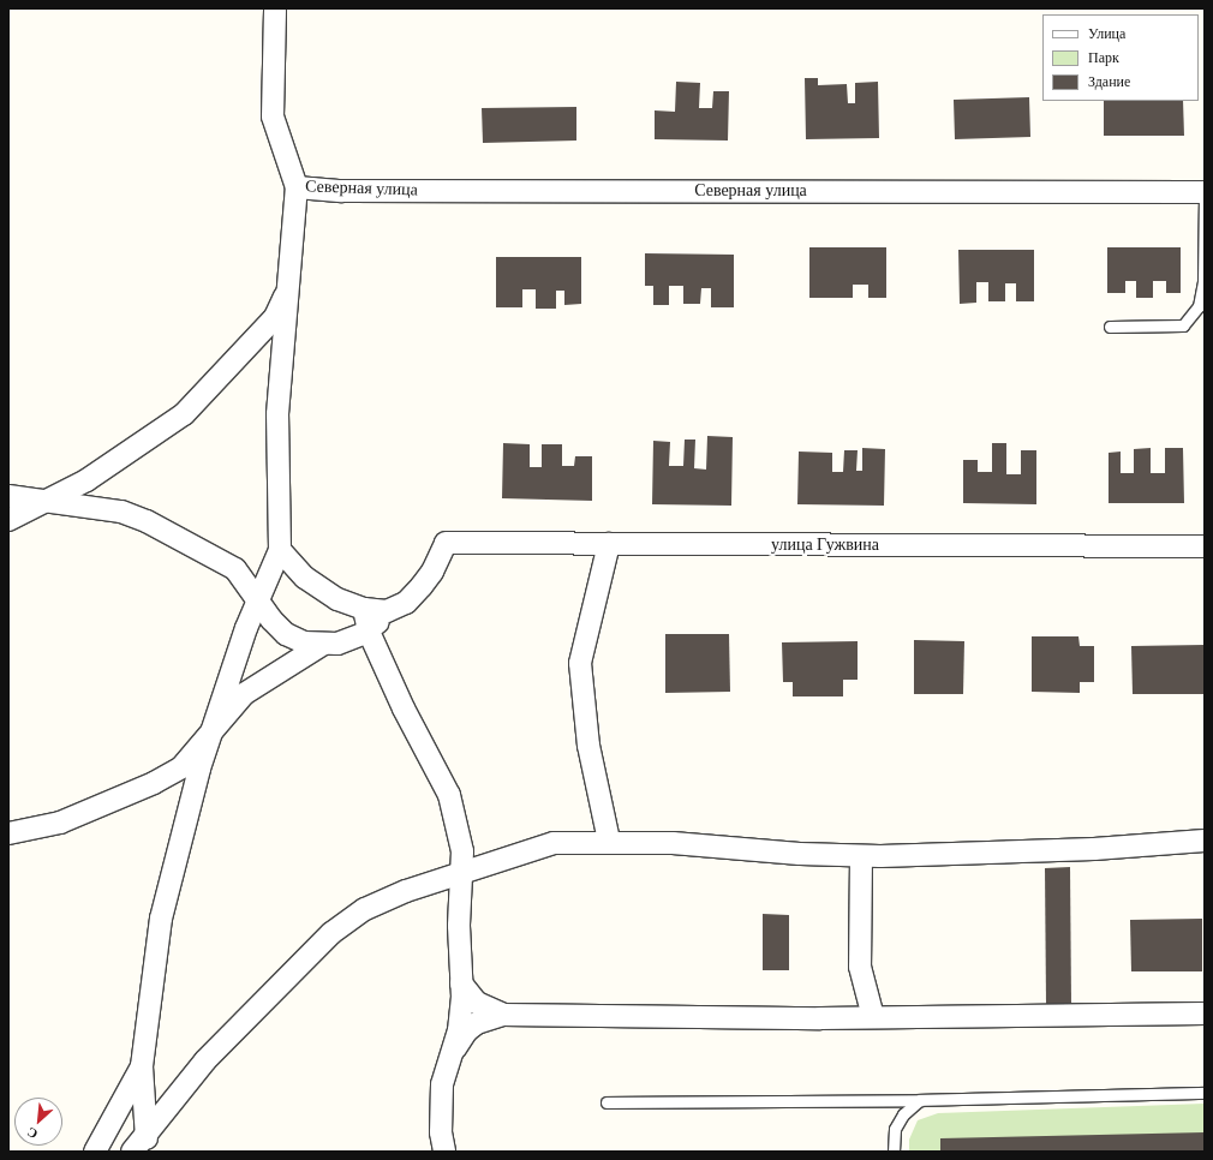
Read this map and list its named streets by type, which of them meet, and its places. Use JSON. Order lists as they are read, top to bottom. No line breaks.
{"streets":{"street":["Северная улица","улица Гужвина"]},"legend":["Улица","Парк","Здание"],"north":"bottom left"}
